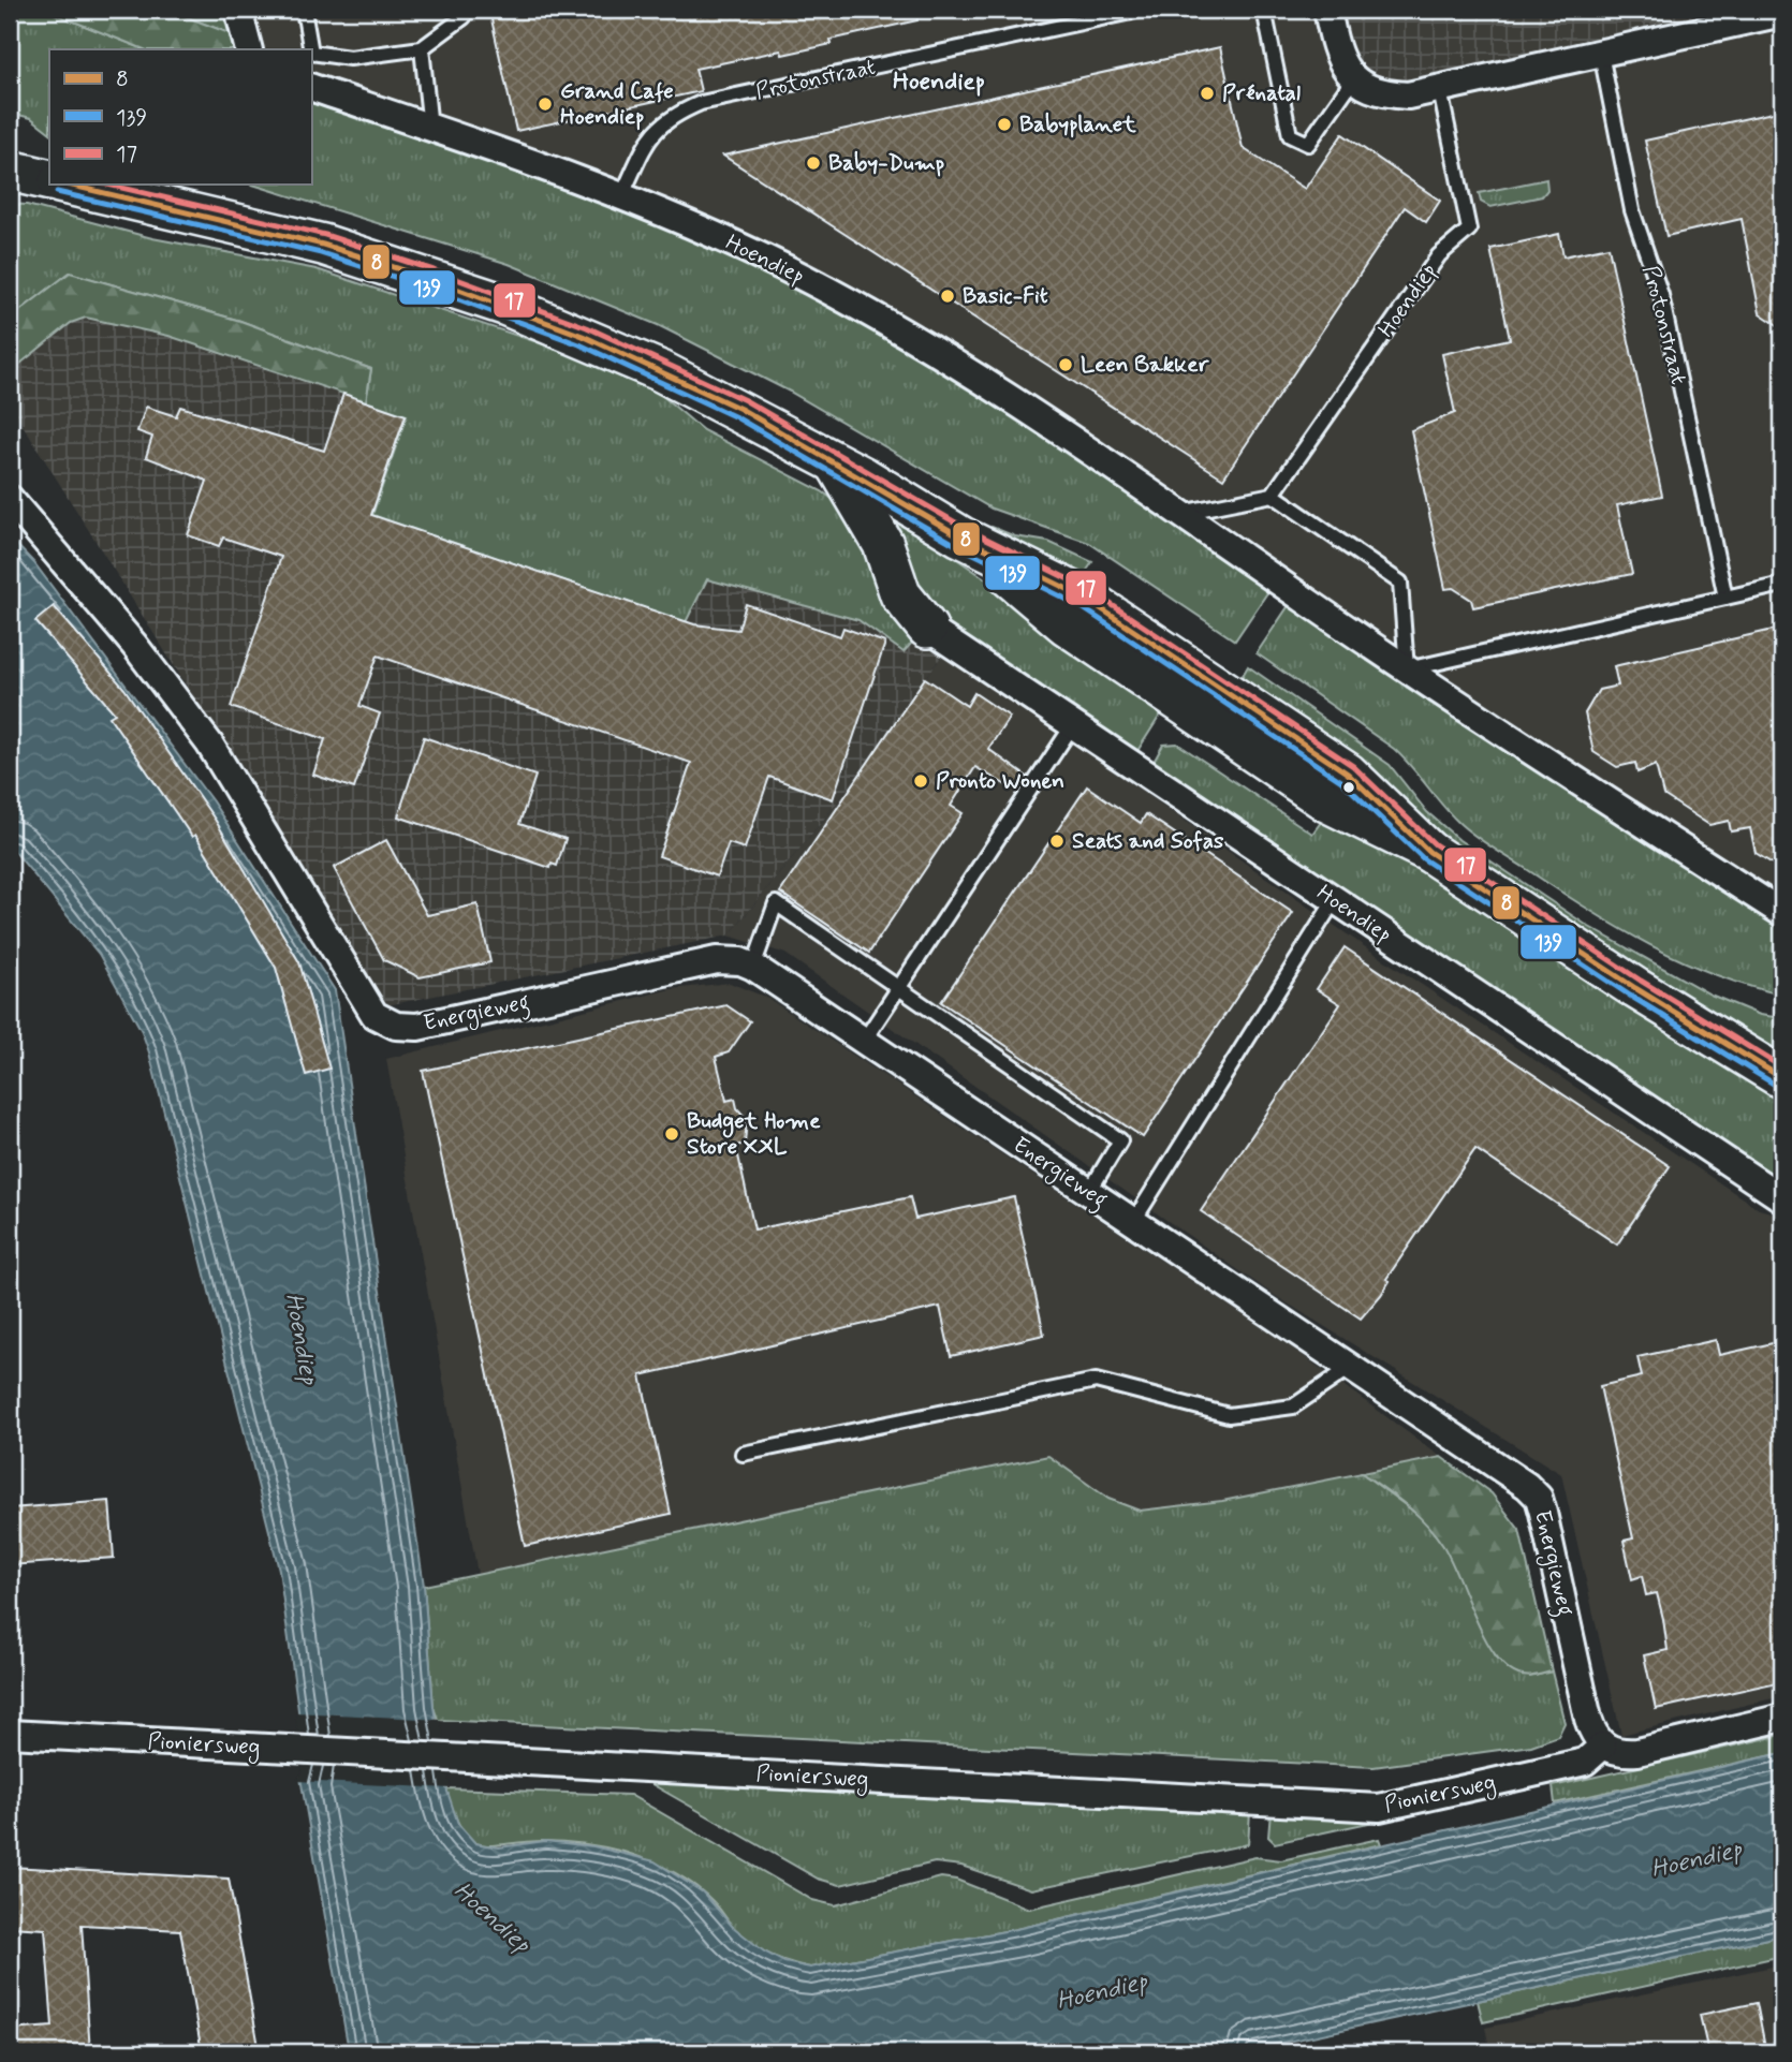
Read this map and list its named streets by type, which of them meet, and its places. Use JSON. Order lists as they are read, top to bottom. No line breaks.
{"streets":{"street":["Hoendiep","Energieweg","Pioniersweg"],"lane":["Protonstraat"]},"crossings":[["Protonstraat","Hoendiep"],["Hoendiep","Energieweg"],["Energieweg","Pioniersweg"]],"districts":["Hoendiep"],"water":["Hoendiep"],"places":["Prénatal","Grand Cafe Hoendiep","Babyplanet","Baby-Dump","Basic-Fit","Leen Bakker","Pronto Wonen","Seats and Sofas","Budget Home Store XXL"],"lines":["transit line 8","transit line 17","transit line 139"],"legend":["8","139","17"]}
